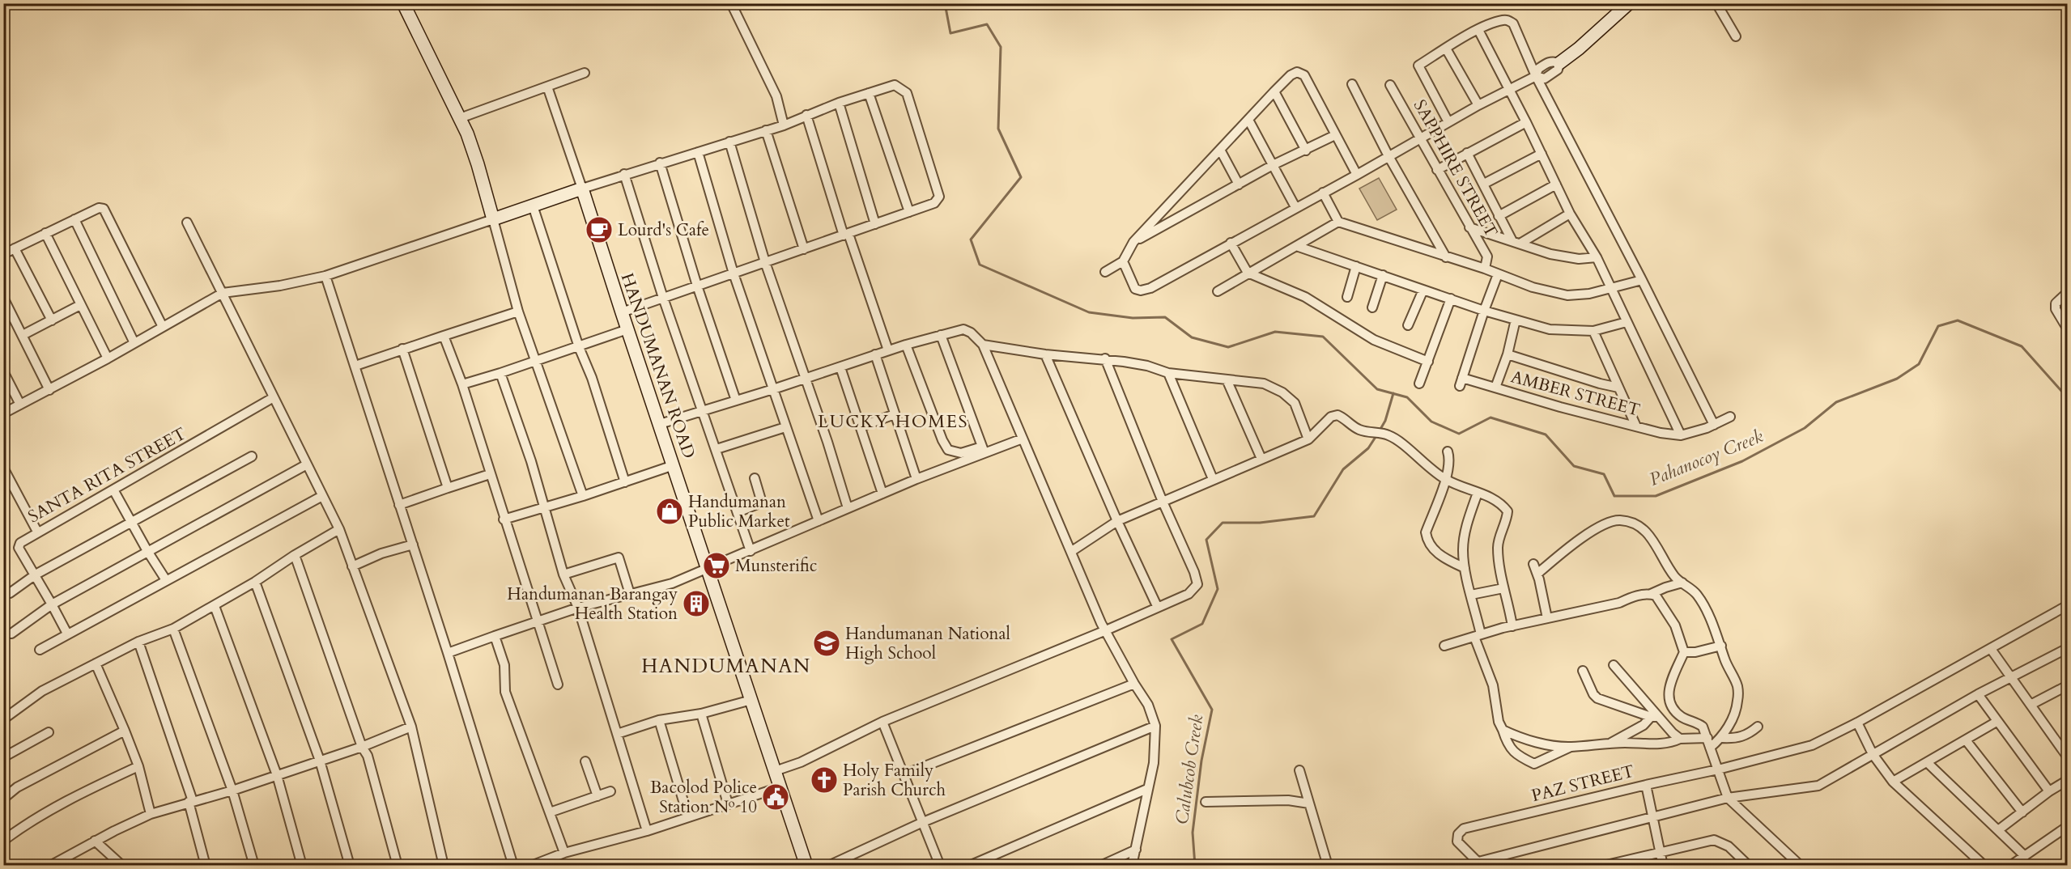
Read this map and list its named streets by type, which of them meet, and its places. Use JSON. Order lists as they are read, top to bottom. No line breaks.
{"streets":{"street":["SAPPHIRE STREET","HANDUMANAN ROAD","AMBER STREET","SANTA RITA STREET","PAZ STREET"]},"districts":["LUCKY HOMES","HANDUMANAN"],"water":["Pahanocoy Creek","Calubcob Creek"],"places":{"cafe":["Lourd's Cafe"],"shop":["Handumanan Public Market"],"supermarket":["Munsterific"],"building":["Handumanan Barangay Health Station"],"school or university":["Handumanan National High School"],"church":["Holy Family Parish Church"],"public building":["Bacolod Police Station № 10"]}}
